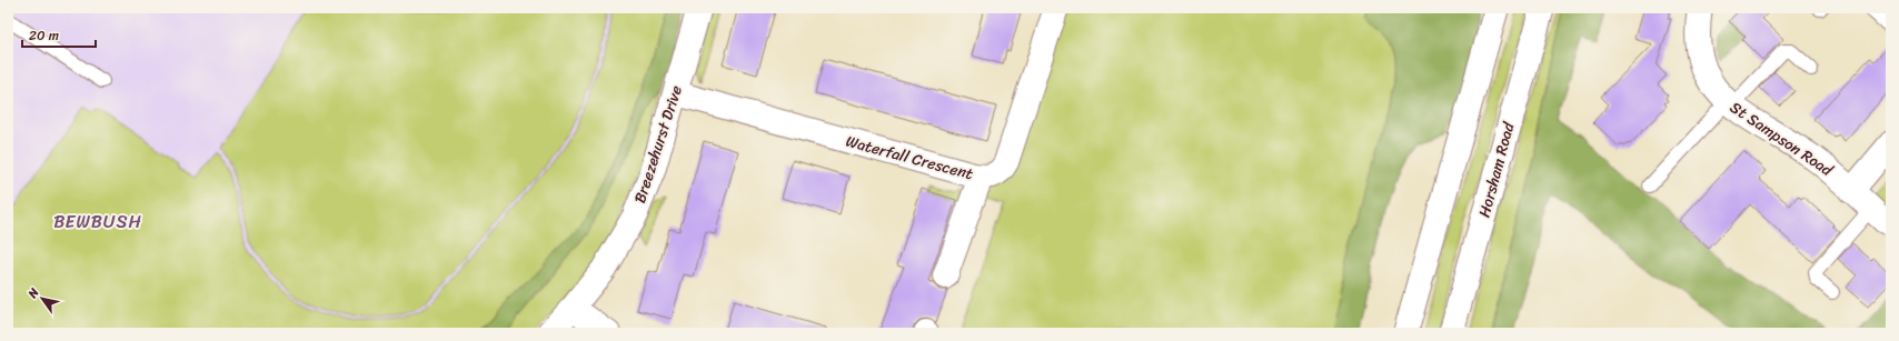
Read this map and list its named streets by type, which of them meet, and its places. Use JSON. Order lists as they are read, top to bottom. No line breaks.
{"streets":{"street":["St Sampson Road","Breezehurst Drive","Waterfall Crescent","Horsham Road"]},"crossings":[["Breezehurst Drive","Waterfall Crescent"]],"districts":["BEWBUSH"],"scale_bar":"20 m","north":"top left"}
